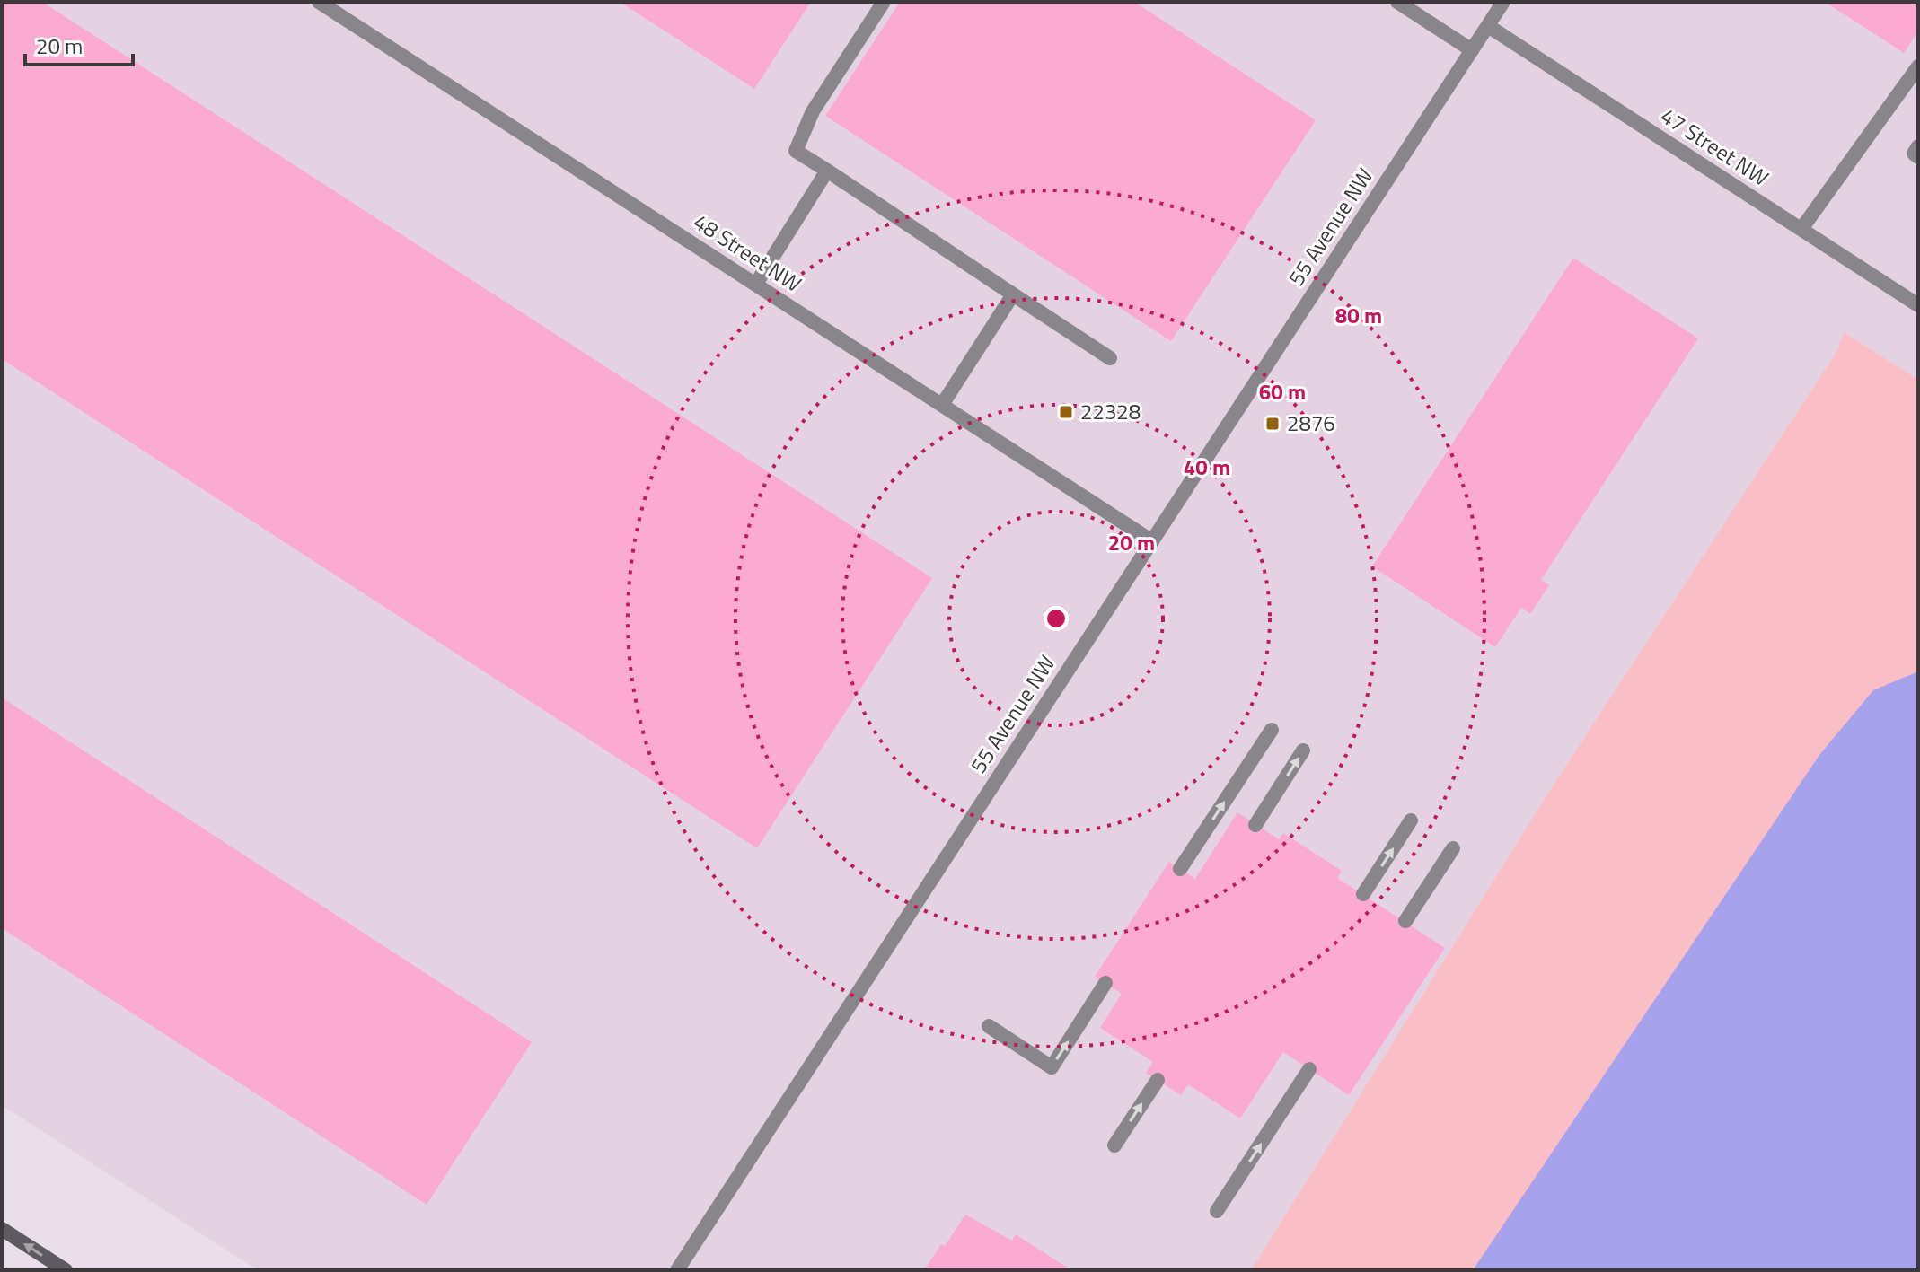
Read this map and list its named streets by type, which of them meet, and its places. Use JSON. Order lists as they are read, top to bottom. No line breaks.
{"streets":{"street":["47 Street NW","55 Avenue NW","48 Street NW"]},"crossings":[["47 Street NW","55 Avenue NW"],["55 Avenue NW","48 Street NW"]],"places":{"transit":["22328","2876"]},"scale_bar":"20 m","rings":["80 m","60 m","40 m","20 m"]}
